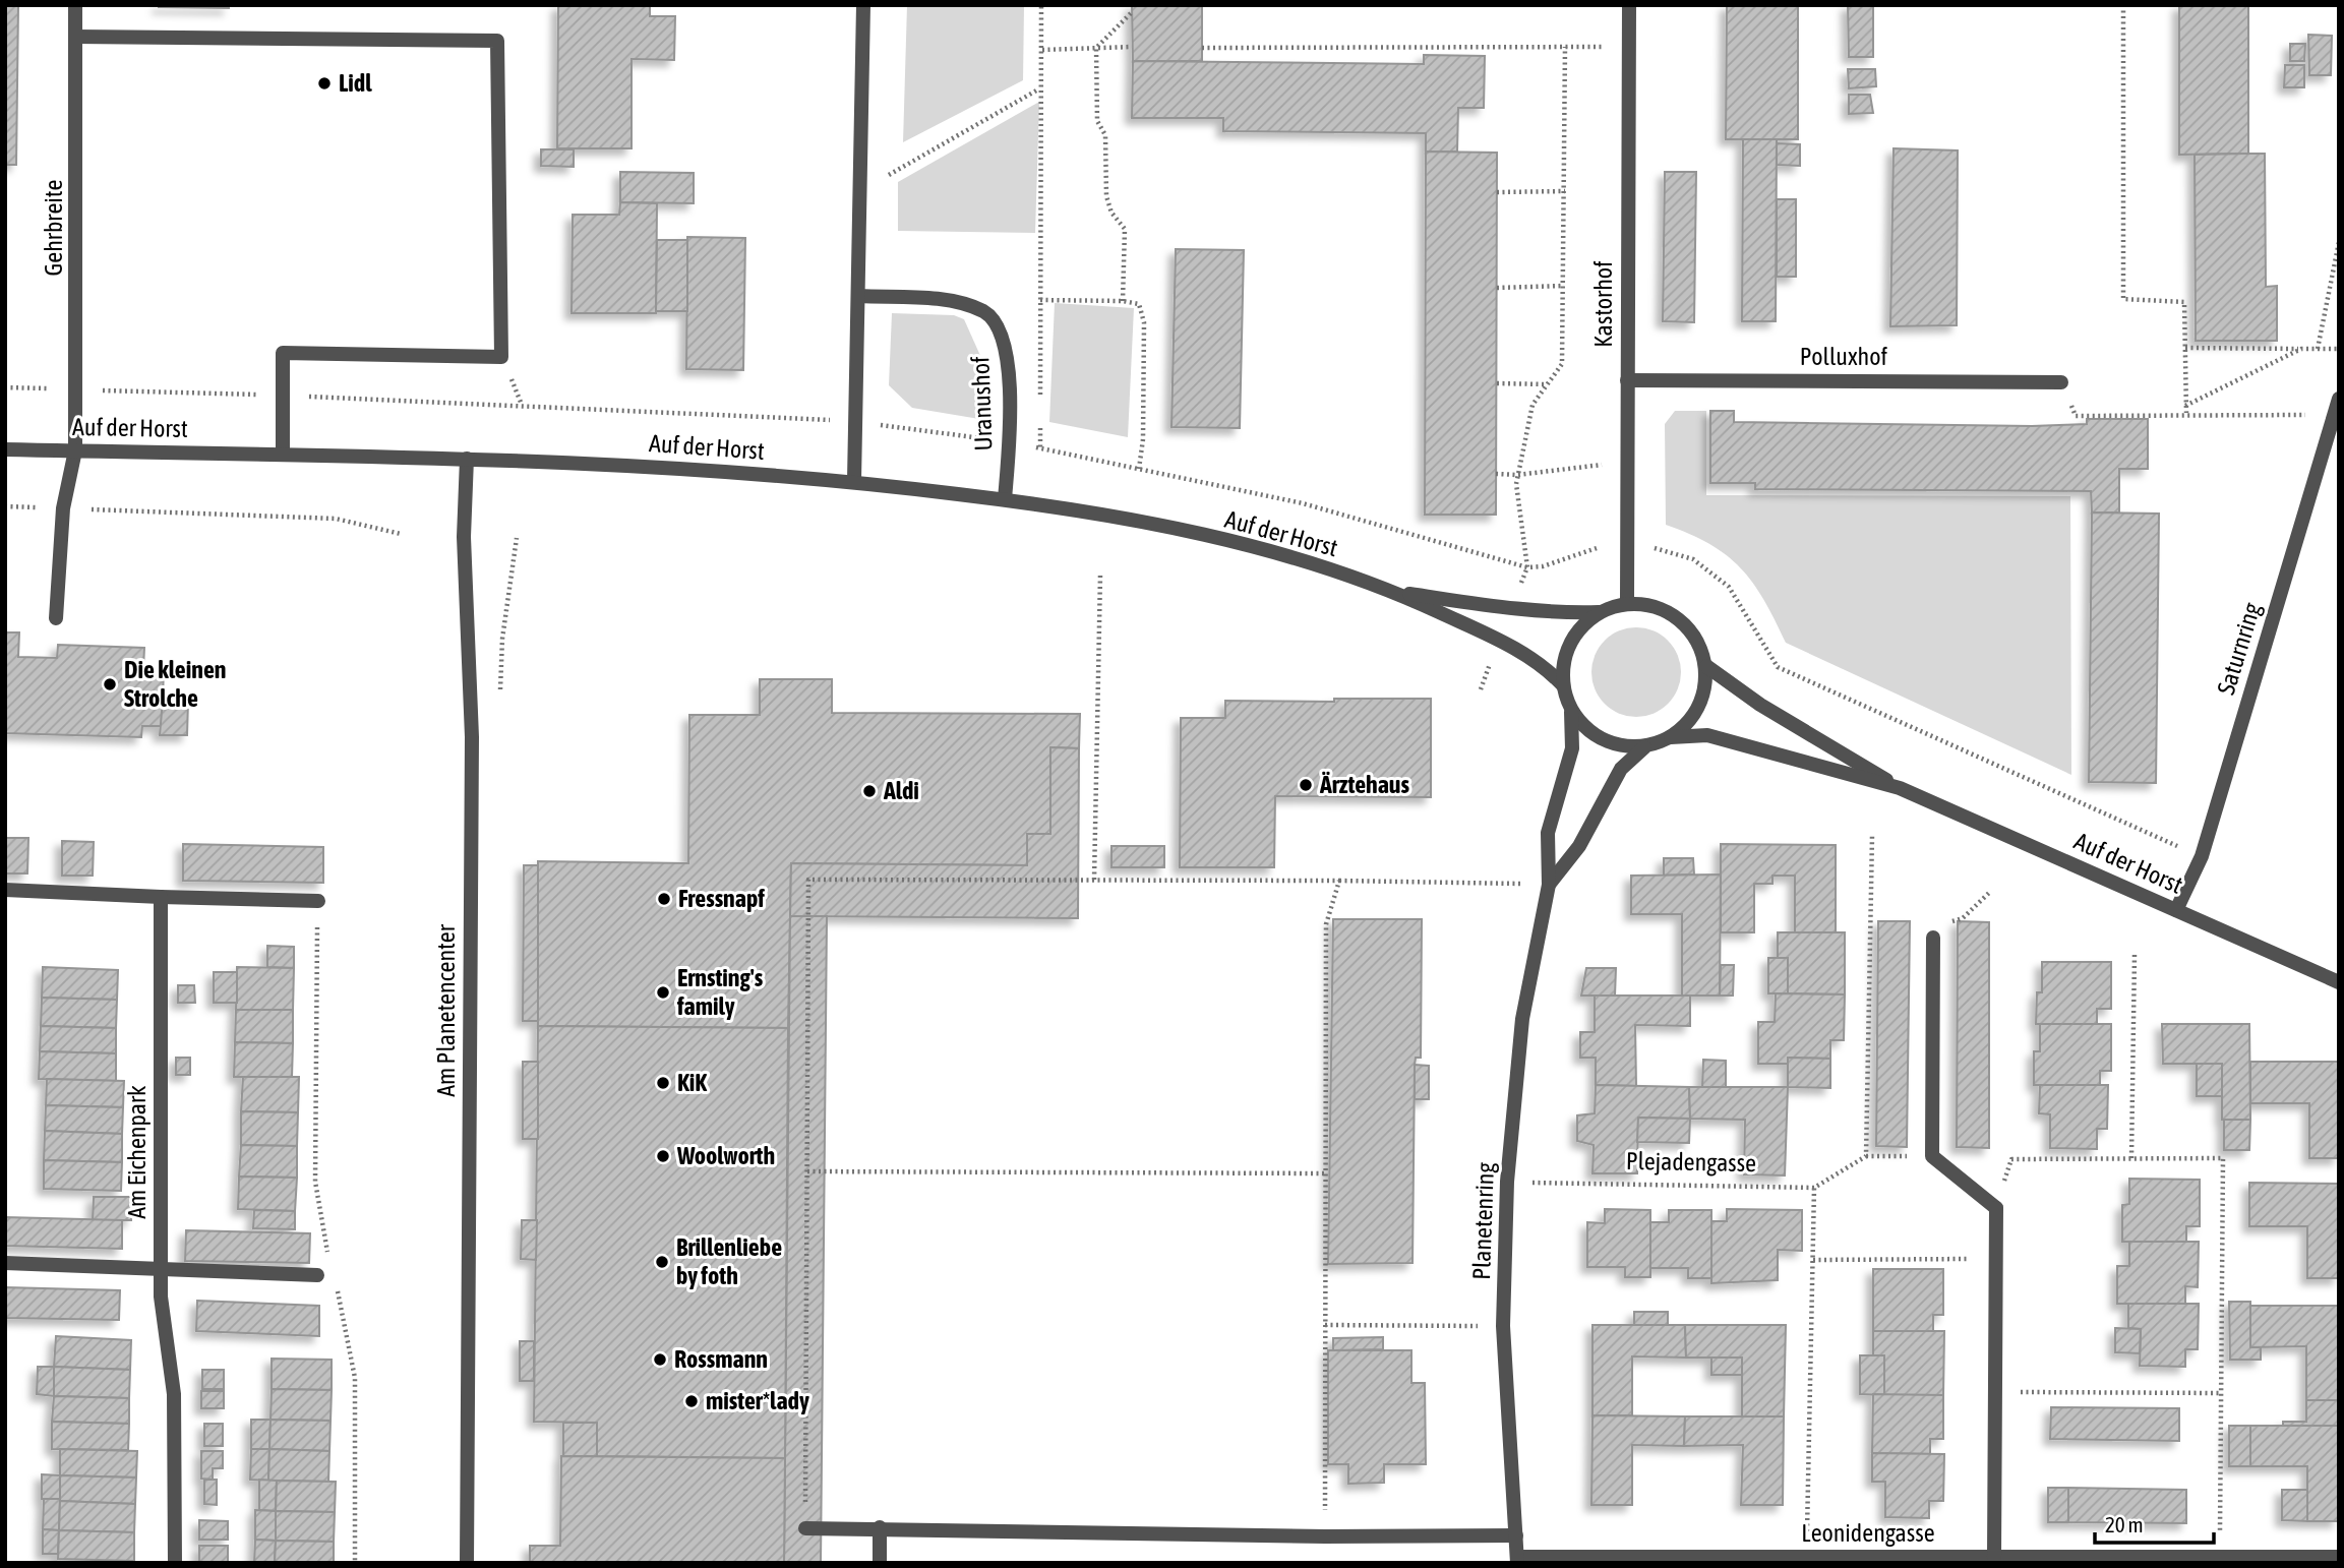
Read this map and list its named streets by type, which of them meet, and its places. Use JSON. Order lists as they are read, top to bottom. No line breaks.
{"streets":{"street":["Gehrbreite","Kastorhof","Polluxhof","Uranushof","Auf der Horst","Saturnring","Am Planetencenter","Am Eichenpark","Planetenring","Leonidengasse"],"path":["Plejadengasse"]},"crossings":[["Gehrbreite","Auf der Horst"],["Kastorhof","Polluxhof"],["Kastorhof","Auf der Horst"],["Kastorhof","Planetenring"],["Uranushof","Auf der Horst"],["Auf der Horst","Saturnring"],["Auf der Horst","Am Planetencenter"],["Auf der Horst","Planetenring"],["Plejadengasse","Planetenring"],["Planetenring","Leonidengasse"]],"places":["Lidl","Die kleinen Strolche","Ärztehaus","Aldi","Fressnapf","Ernsting's family","KiK","Woolworth","Brillenliebe by foth","Rossmann","mister*lady"],"scale_bar":"20 m"}
